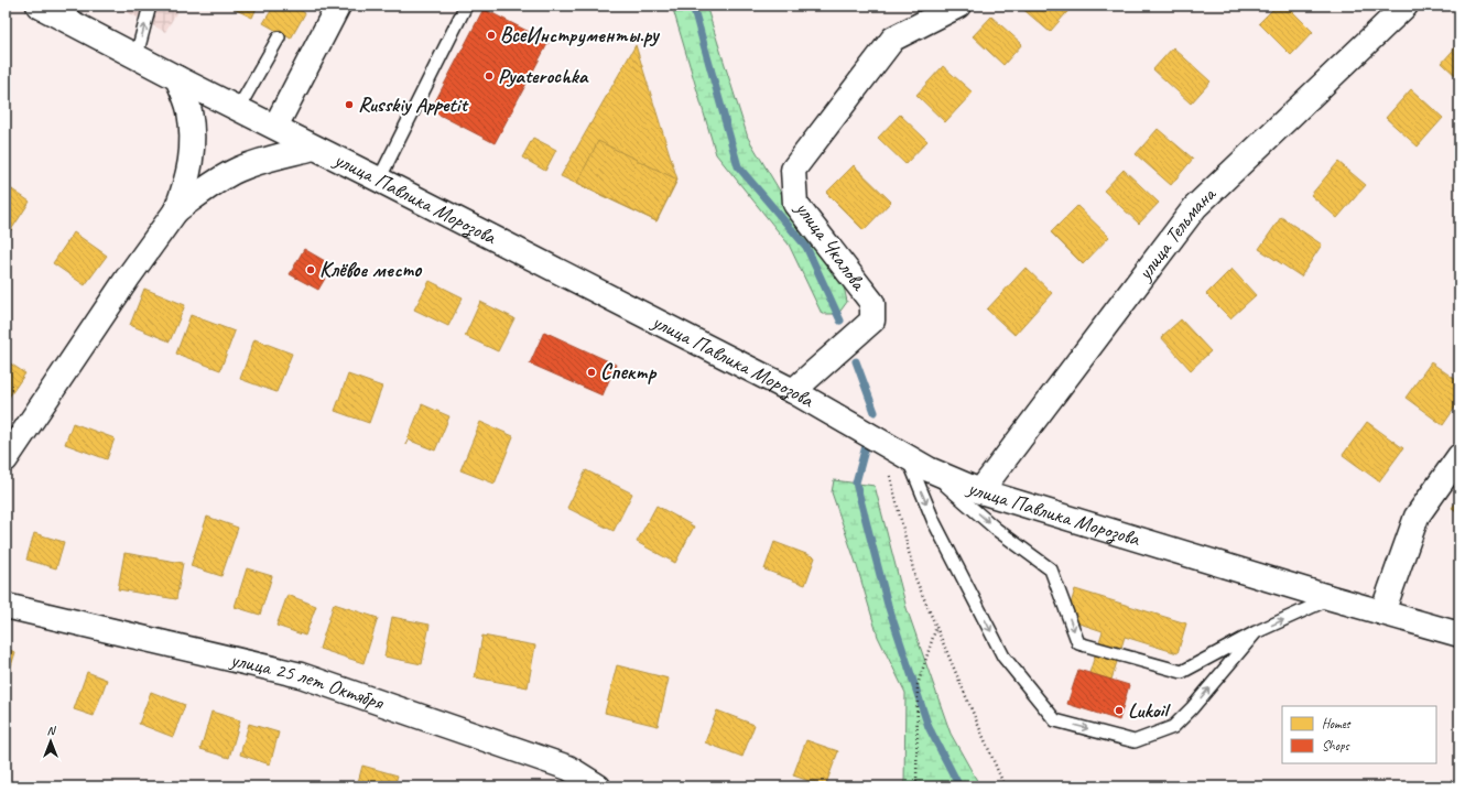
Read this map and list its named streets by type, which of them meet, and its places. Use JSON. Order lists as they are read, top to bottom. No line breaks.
{"streets":{"street":["улица Павлика Морозова","улица Тельмана","улица Чкалова","улица 25 лет Октября"]},"crossings":[["улица Павлика Морозова","улица Тельмана"],["улица Павлика Морозова","улица Чкалова"]],"places":["ВсеИнструменты.ру","Pyaterochka","Russkiy Appetit","Клёвое место","Спектр","Lukoil"],"legend":["Homes","Shops"],"north":"top"}
